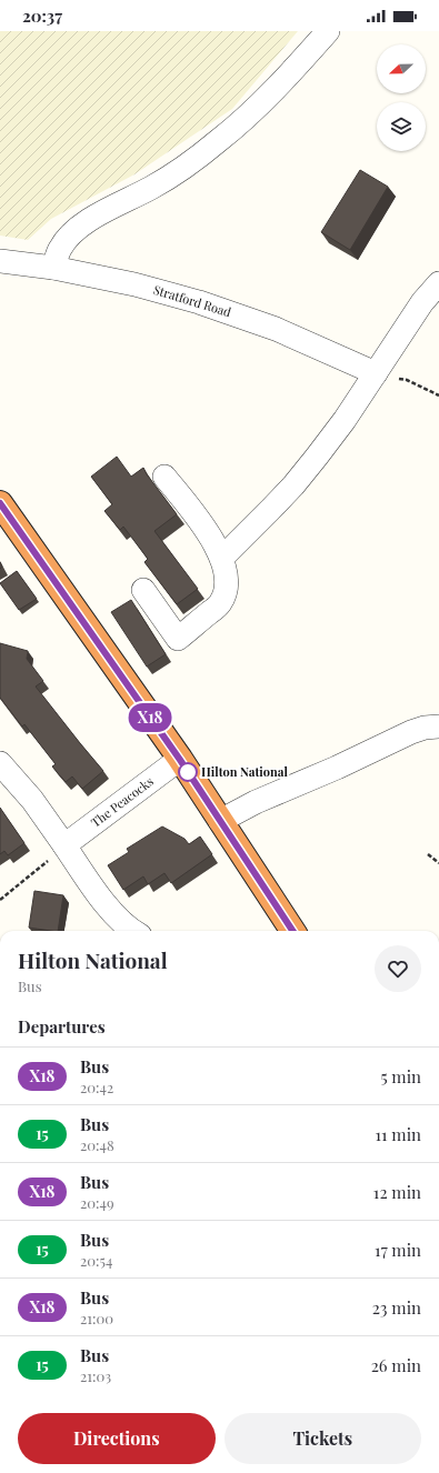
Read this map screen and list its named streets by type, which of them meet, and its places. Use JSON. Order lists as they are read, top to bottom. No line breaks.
{"streets":{"street":["Stratford Road","The Peacocks"]},"places":["Hilton National"],"lines":["bus line X18"],"north":"left","page":{"status":"20:37","on_map":"X18","heading":[["Hilton National","Bus"],"Departures"],"list":[{"mark":"X18","name":"Bus","note":"20:42","value":"5 min"},{"mark":"15","name":"Bus","note":"20:48","value":"11 min"},{"mark":"X18","name":"Bus","note":"20:49","value":"12 min"},{"mark":"15","name":"Bus","note":"20:54","value":"17 min"},{"mark":"X18","name":"Bus","note":"21:00","value":"23 min"},{"mark":"15","name":"Bus","note":"21:03","value":"26 min"}],"buttons":["Directions","Tickets"]}}
